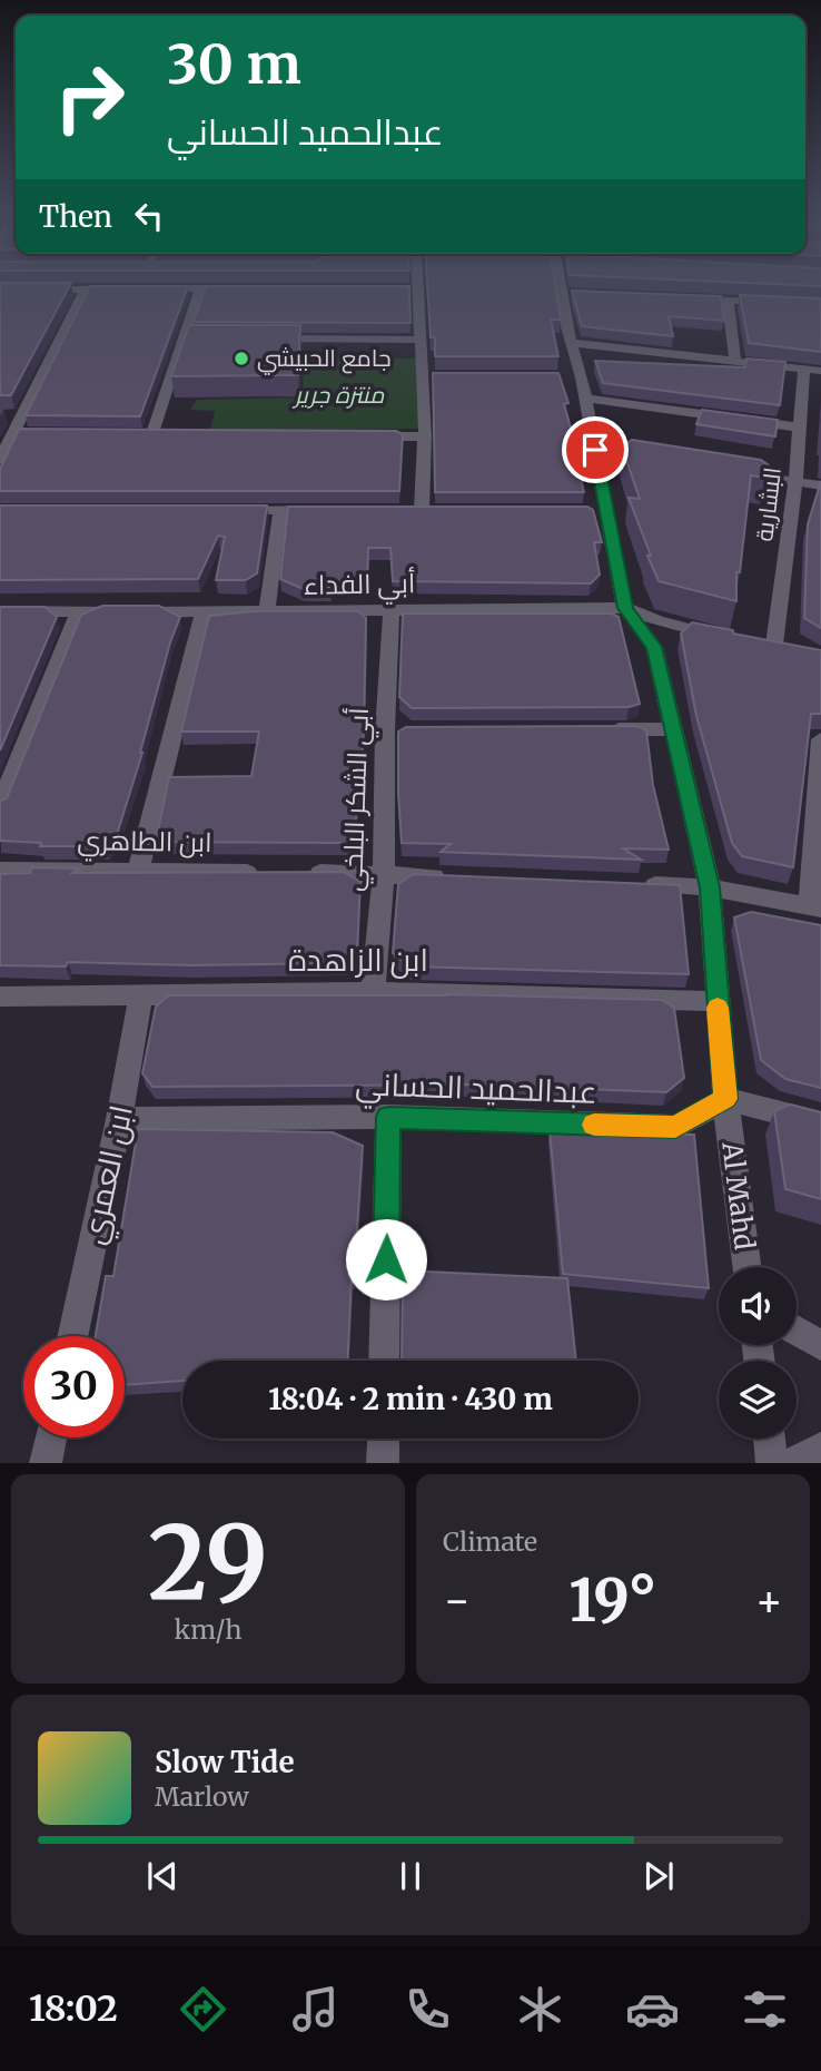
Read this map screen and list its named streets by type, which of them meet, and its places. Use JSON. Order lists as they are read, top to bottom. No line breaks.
{"streets":{"street":["البشارية","أبي الفداء","أبي الشكر البلخي","ابن الطاهري","ابن الزاهدة","عبدالحميد الحساني","ابن العمري","Al Mahd"]},"crossings":[["أبي الفداء","أبي الشكر البلخي"],["أبي الفداء","Al Mahd"],["أبي الشكر البلخي","ابن الطاهري"],["أبي الشكر البلخي","ابن الزاهدة"],["ابن الزاهدة","ابن العمري"],["ابن الزاهدة","Al Mahd"],["عبدالحميد الحساني","ابن العمري"],["عبدالحميد الحساني","Al Mahd"]],"parks":["منتزة جرير"],"places":["جامع الحبيشي"],"page":{"turn":["30 m","عبدالحميد الحساني"],"then":"Then","limit":"30","trip":"18:04 · 2 min · 430 m","tile":[["29","km/h"],"Climate"],"heat":["−","19°","+"],"song":["Slow Tide","Marlow"],"tabs":"18:02"}}
